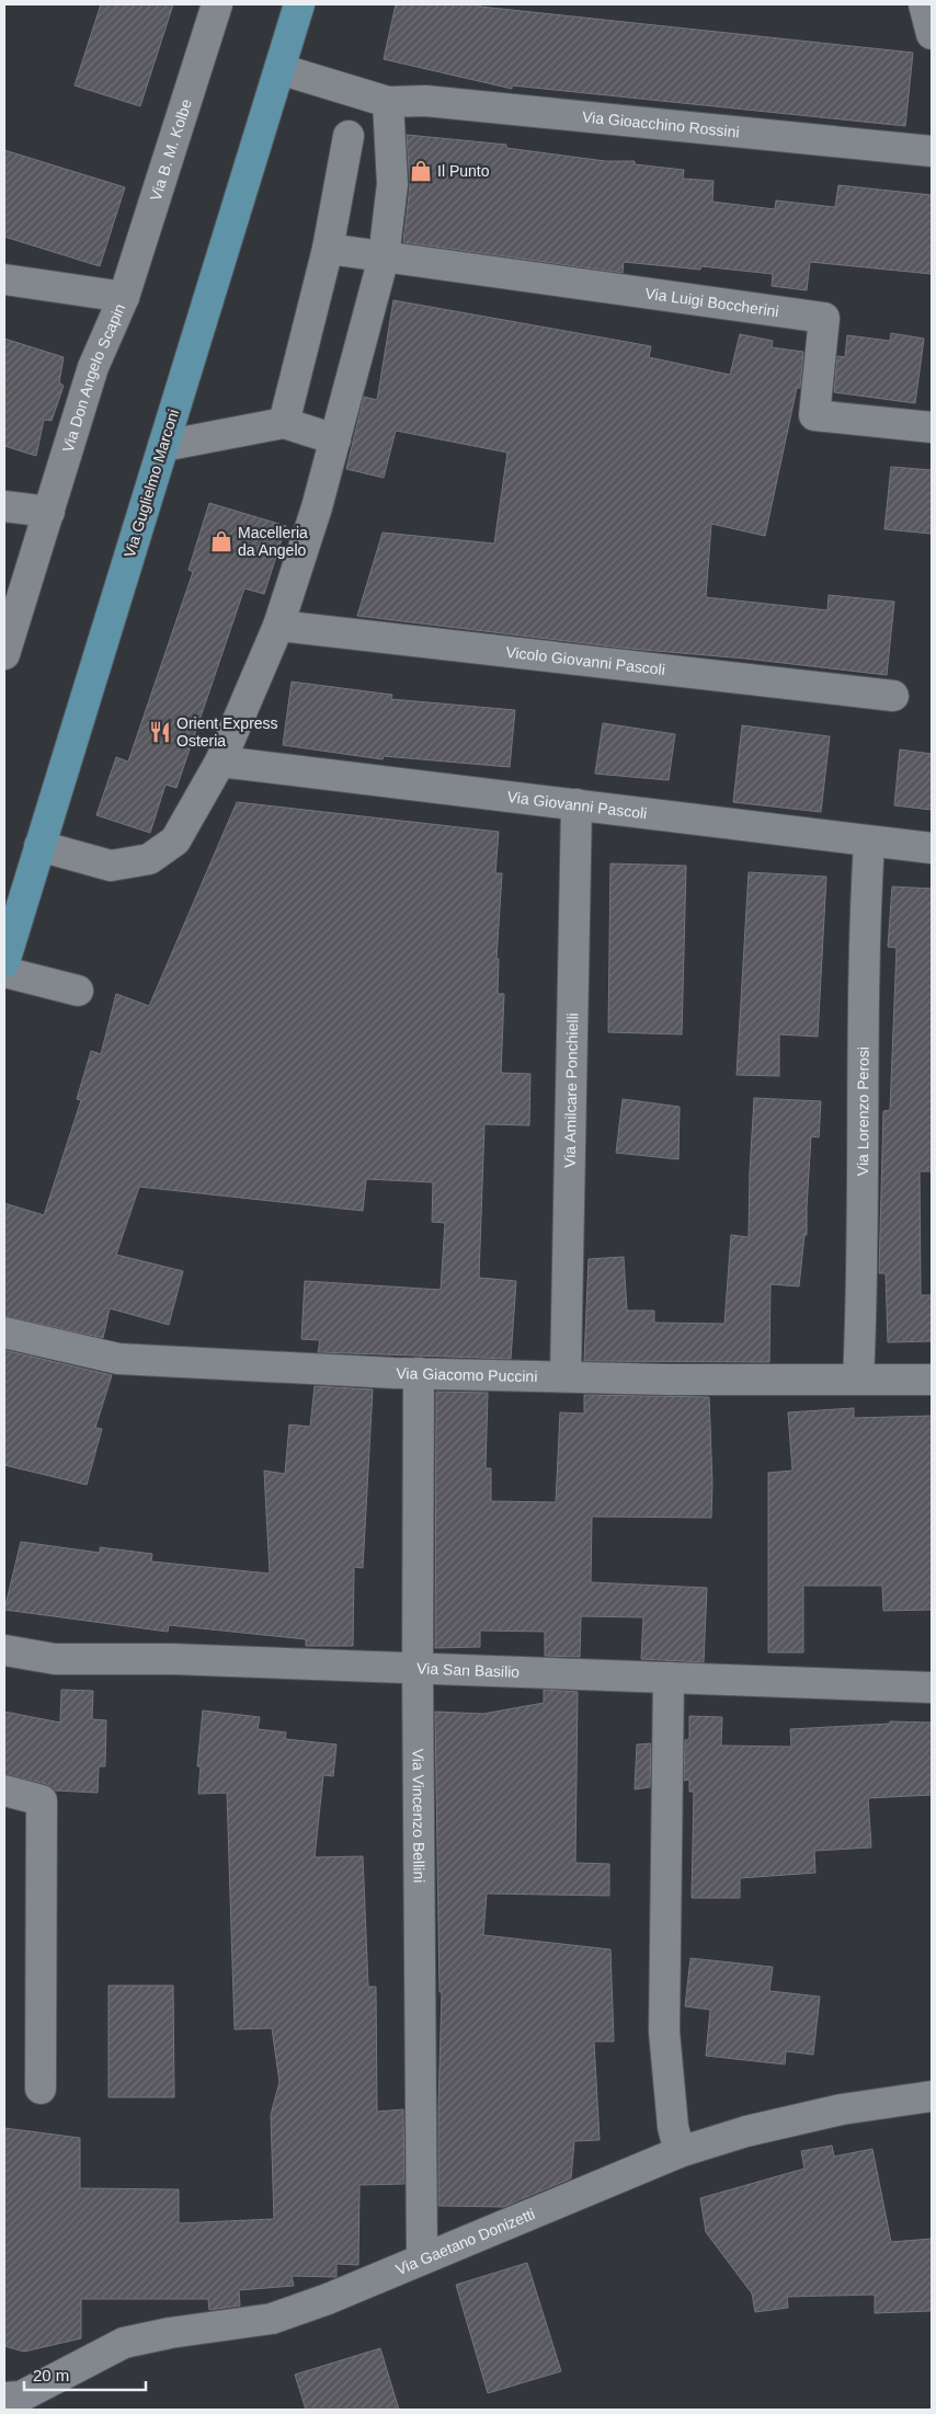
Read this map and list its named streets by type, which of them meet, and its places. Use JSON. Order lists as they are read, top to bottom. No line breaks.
{"streets":{"main road":["Via Guglielmo Marconi"],"street":["Via Gioacchino Rossini","Via B. M. Kolbe","Via Luigi Boccherini","Via Don Angelo Scapin","Vicolo Giovanni Pascoli","Via Giovanni Pascoli","Via Amilcare Ponchielli","Via Lorenzo Perosi","Via Giacomo Puccini","Via San Basilio","Via Vincenzo Bellini","Via Gaetano Donizetti"]},"crossings":[["Via Gioacchino Rossini","Via Guglielmo Marconi"],["Via B. M. Kolbe","Via Don Angelo Scapin"],["Via Giovanni Pascoli","Via Amilcare Ponchielli"],["Via Giovanni Pascoli","Via Lorenzo Perosi"],["Via Amilcare Ponchielli","Via Giacomo Puccini"],["Via Lorenzo Perosi","Via Giacomo Puccini"],["Via Giacomo Puccini","Via Vincenzo Bellini"],["Via San Basilio","Via Vincenzo Bellini"],["Via Vincenzo Bellini","Via Gaetano Donizetti"]],"places":{"shop":["Il Punto","Macelleria da Angelo"],"restaurant":["Orient Express Osteria"]},"scale_bar":"20 m"}
